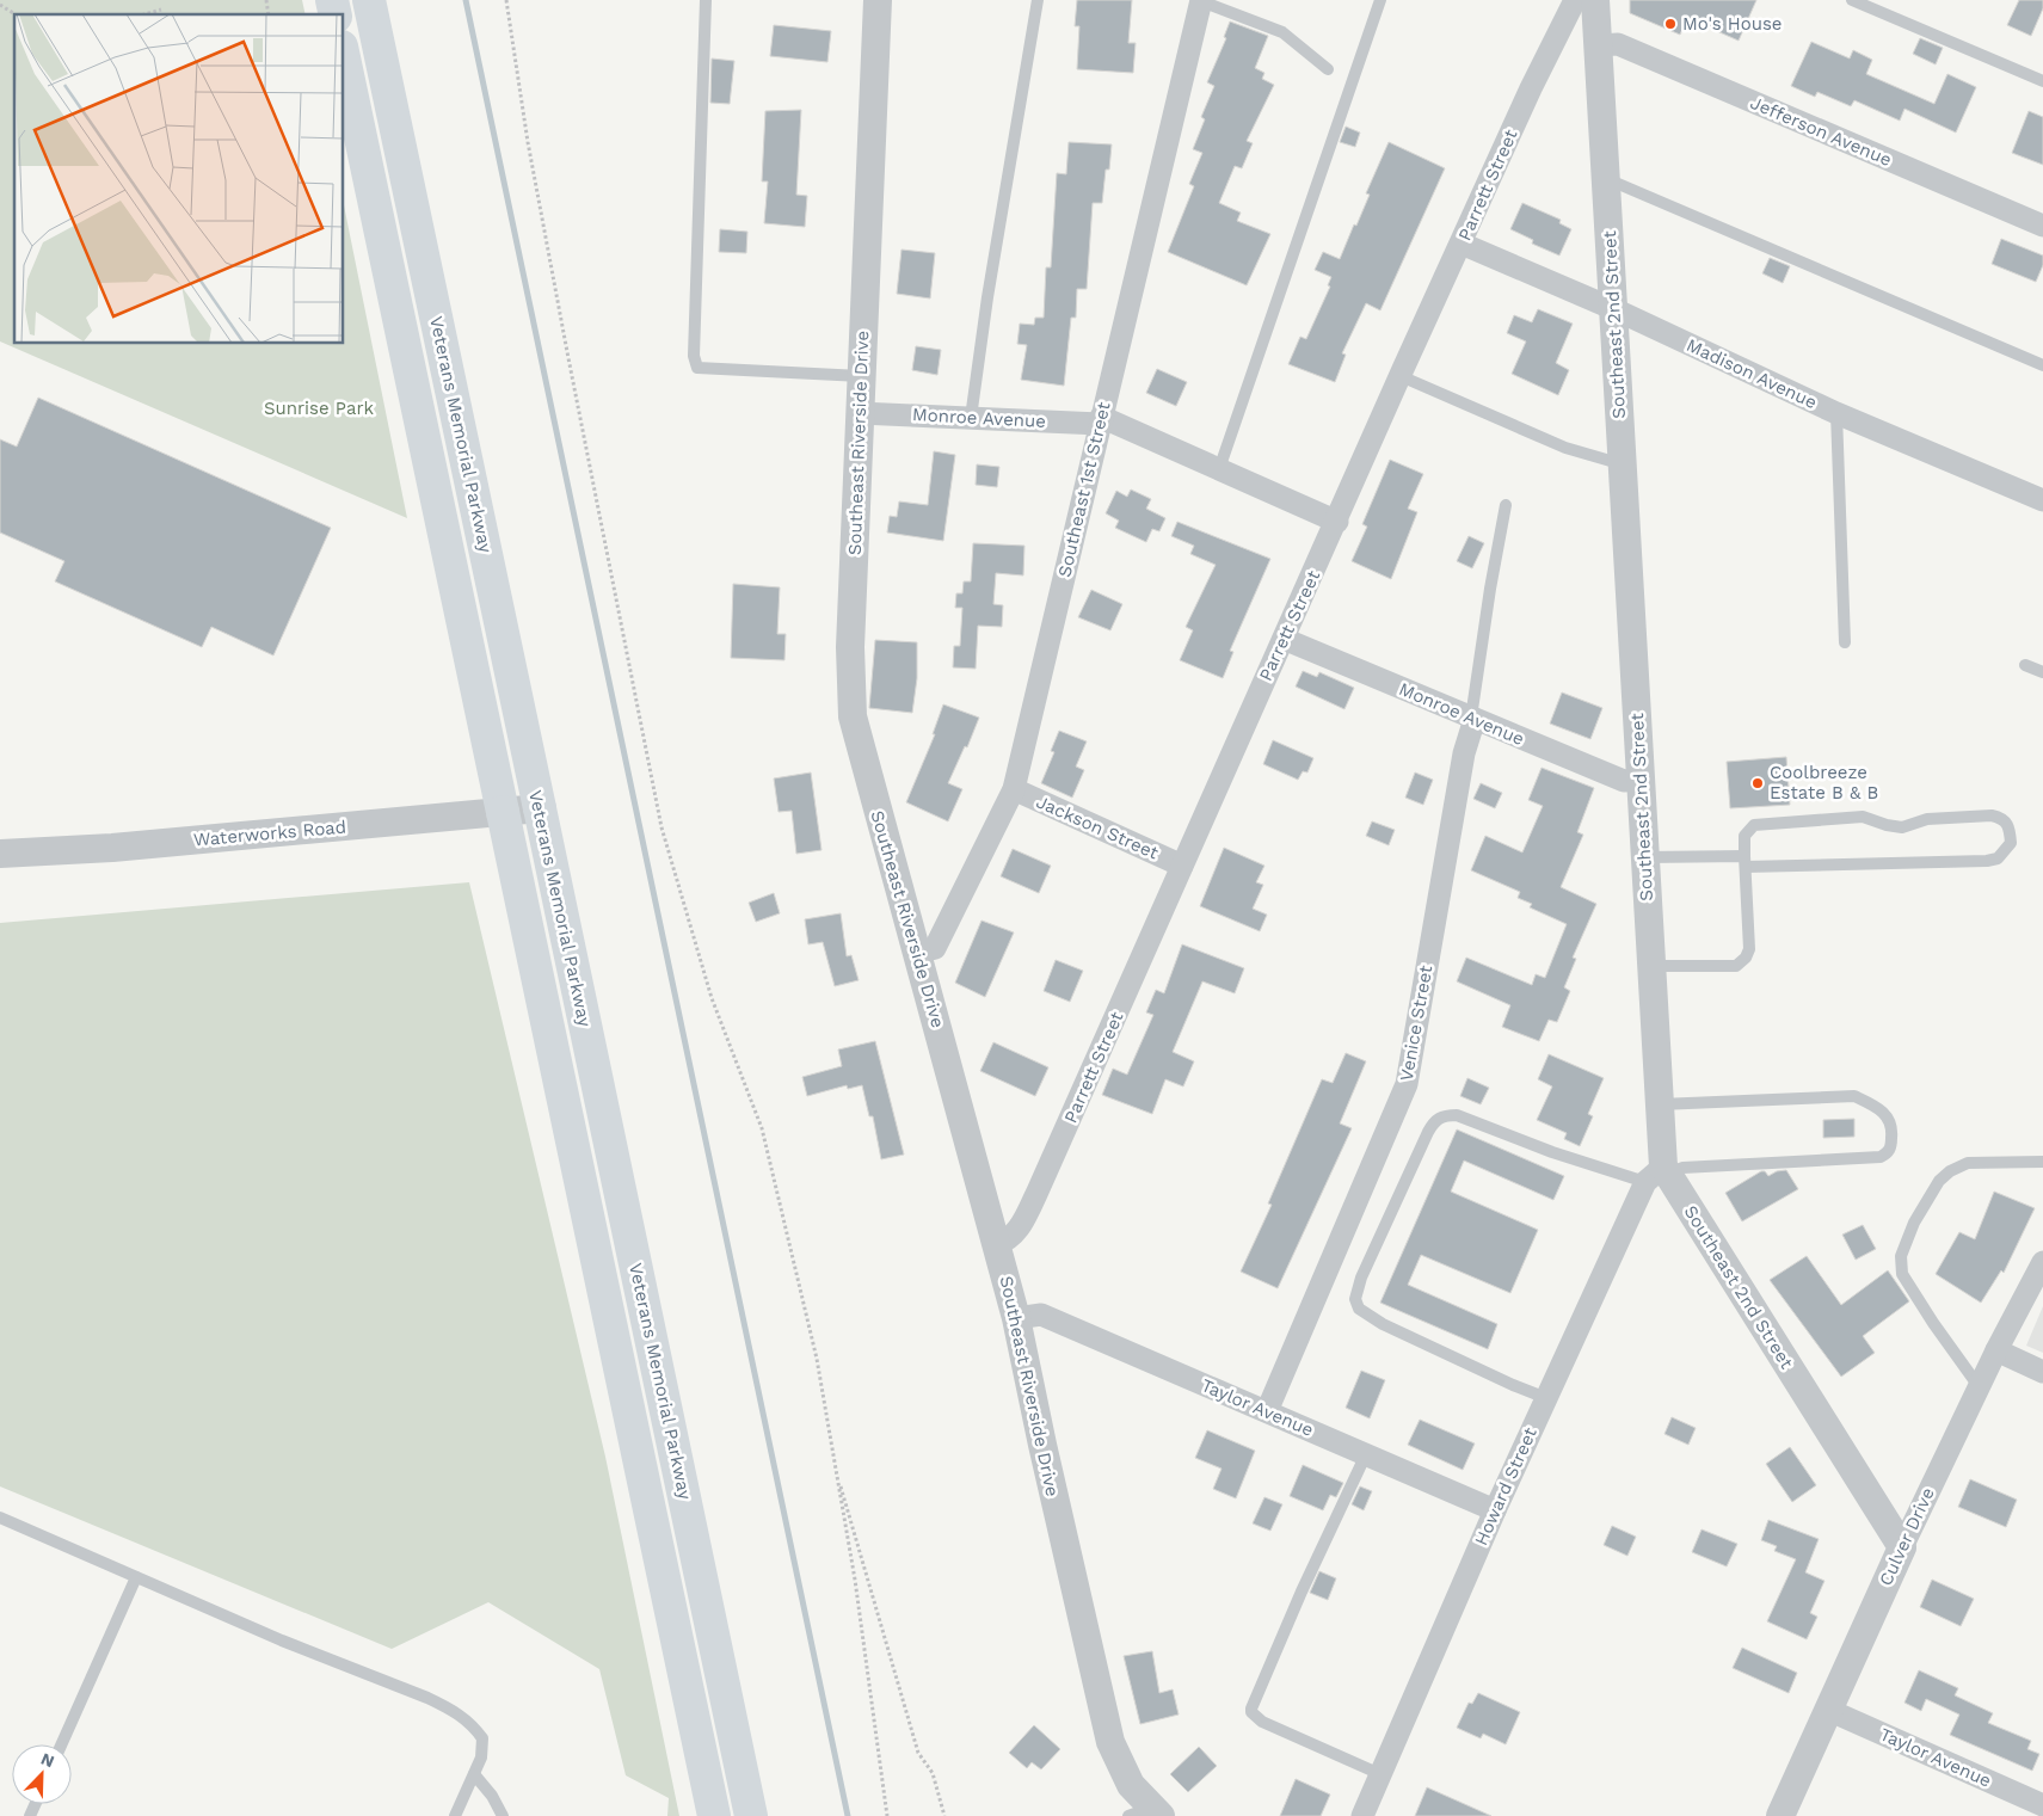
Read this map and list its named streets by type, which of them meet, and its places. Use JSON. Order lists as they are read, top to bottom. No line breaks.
{"streets":{"highway":["Veterans Memorial Parkway"],"street":["Jefferson Avenue","Parrett Street","Southeast 2nd Street","Madison Avenue","Monroe Avenue","Southeast Riverside Drive","Southeast 1st Street","Jackson Street","Waterworks Road","Venice Street","Taylor Avenue","Howard Street","Culver Drive"]},"crossings":[["Jefferson Avenue","Southeast 2nd Street"],["Parrett Street","Madison Avenue"],["Parrett Street","Monroe Avenue"],["Parrett Street","Southeast Riverside Drive"],["Parrett Street","Jackson Street"],["Southeast 2nd Street","Madison Avenue"],["Southeast 2nd Street","Monroe Avenue"],["Southeast 2nd Street","Howard Street"],["Southeast 2nd Street","Culver Drive"],["Monroe Avenue","Southeast Riverside Drive"],["Monroe Avenue","Southeast 1st Street"],["Monroe Avenue","Venice Street"],["Veterans Memorial Parkway","Waterworks Road"],["Southeast Riverside Drive","Southeast 1st Street"],["Southeast Riverside Drive","Taylor Avenue"],["Southeast 1st Street","Jackson Street"],["Venice Street","Taylor Avenue"],["Taylor Avenue","Howard Street"],["Taylor Avenue","Culver Drive"]],"parks":["Sunrise Park"],"places":["Mo's House","Coolbreeze Estate B & B"],"north":"top right"}
